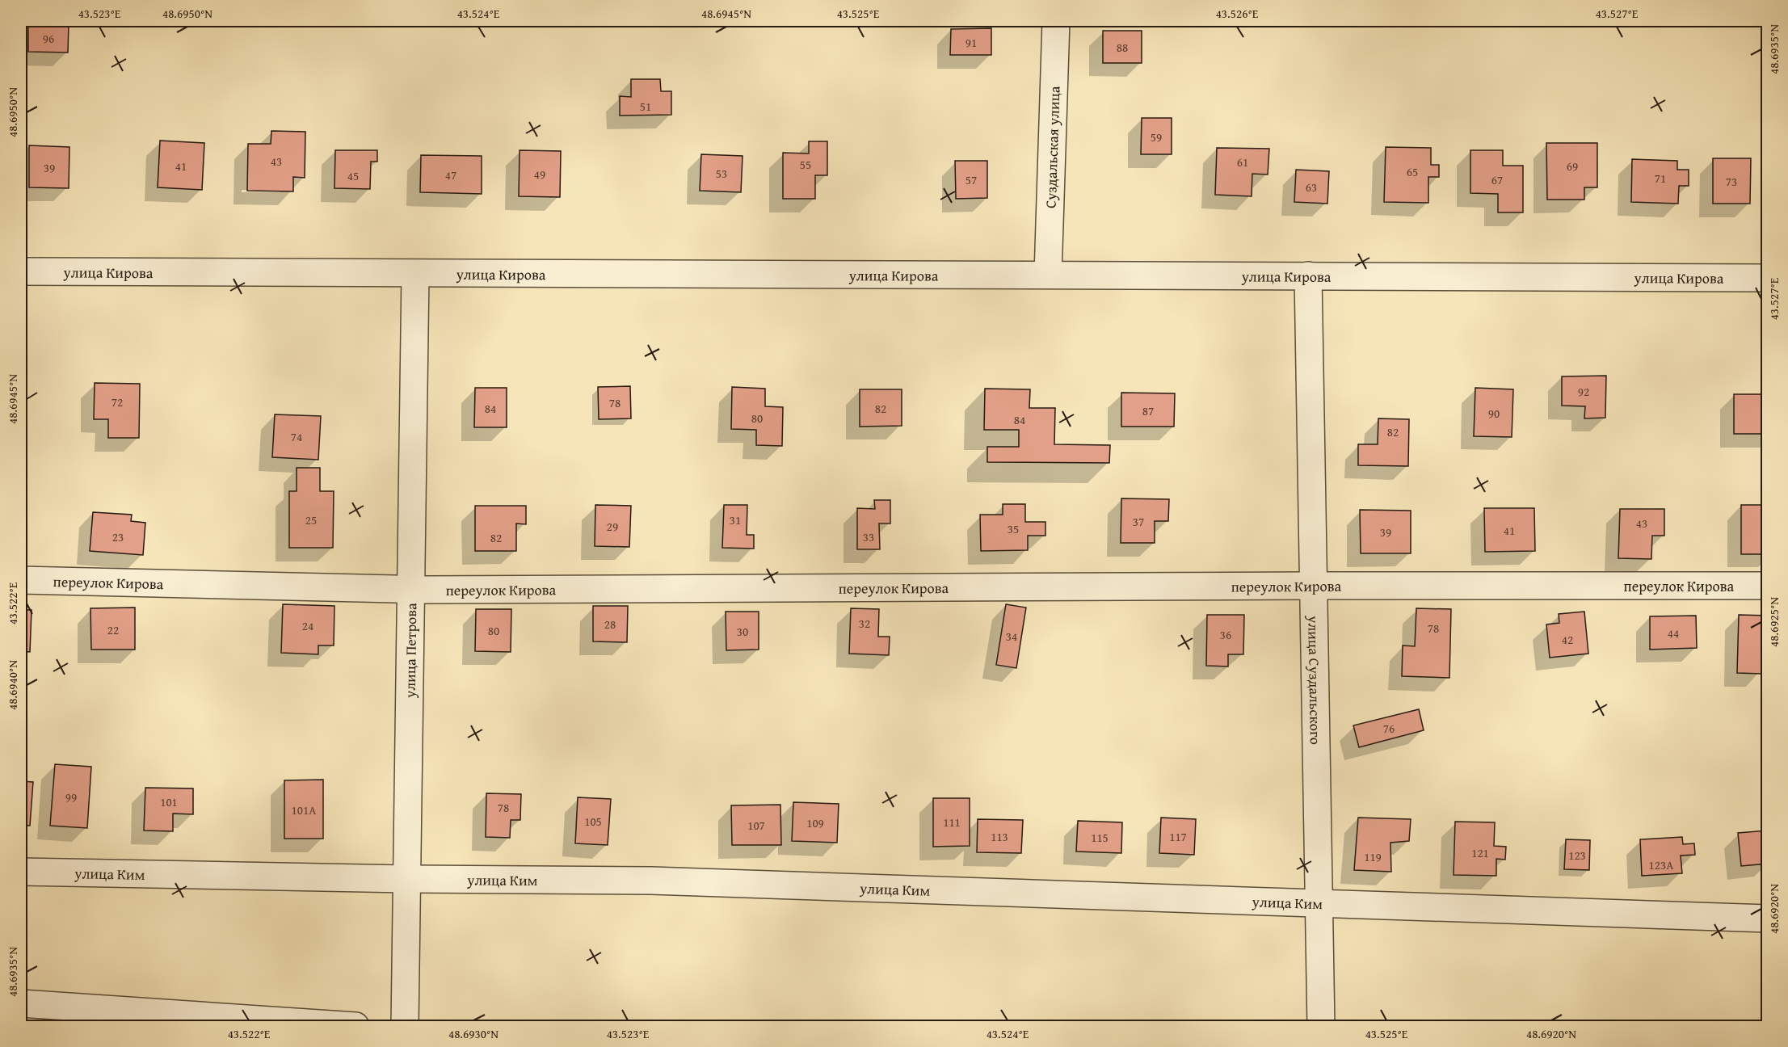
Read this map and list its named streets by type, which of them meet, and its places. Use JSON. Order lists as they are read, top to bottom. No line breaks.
{"streets":{"street":["Суздальская улица","улица Кирова","переулок Кирова","улица Петрова","улица Суздальского","улица Ким"]},"crossings":[["Суздальская улица","улица Кирова"],["улица Кирова","улица Петрова"],["улица Кирова","улица Суздальского"],["переулок Кирова","улица Петрова"],["переулок Кирова","улица Суздальского"],["улица Петрова","улица Ким"],["улица Суздальского","улица Ким"]],"house_numbers":["96","91","88","51","59","43","61","55","41","69","39","65","53","49","47","45","71","57","67","73","63","92","72","78","84","82","87","90","80","84","82","74","25","31","37","43","29","35","41","39","23","33","82","32","28","24","78","22","80","30","44","36","34","42","76","99","101","78","101А","105","111","109","107","113","117","115","121","123","119","123А"],"coordinates":["43.523°E","48.6950°N","43.524°E","48.6945°N","43.525°E","43.526°E","43.527°E","48.6935°N","43.522°E","48.6925°N","48.6940°N","48.6920°N","48.6930°N"]}
